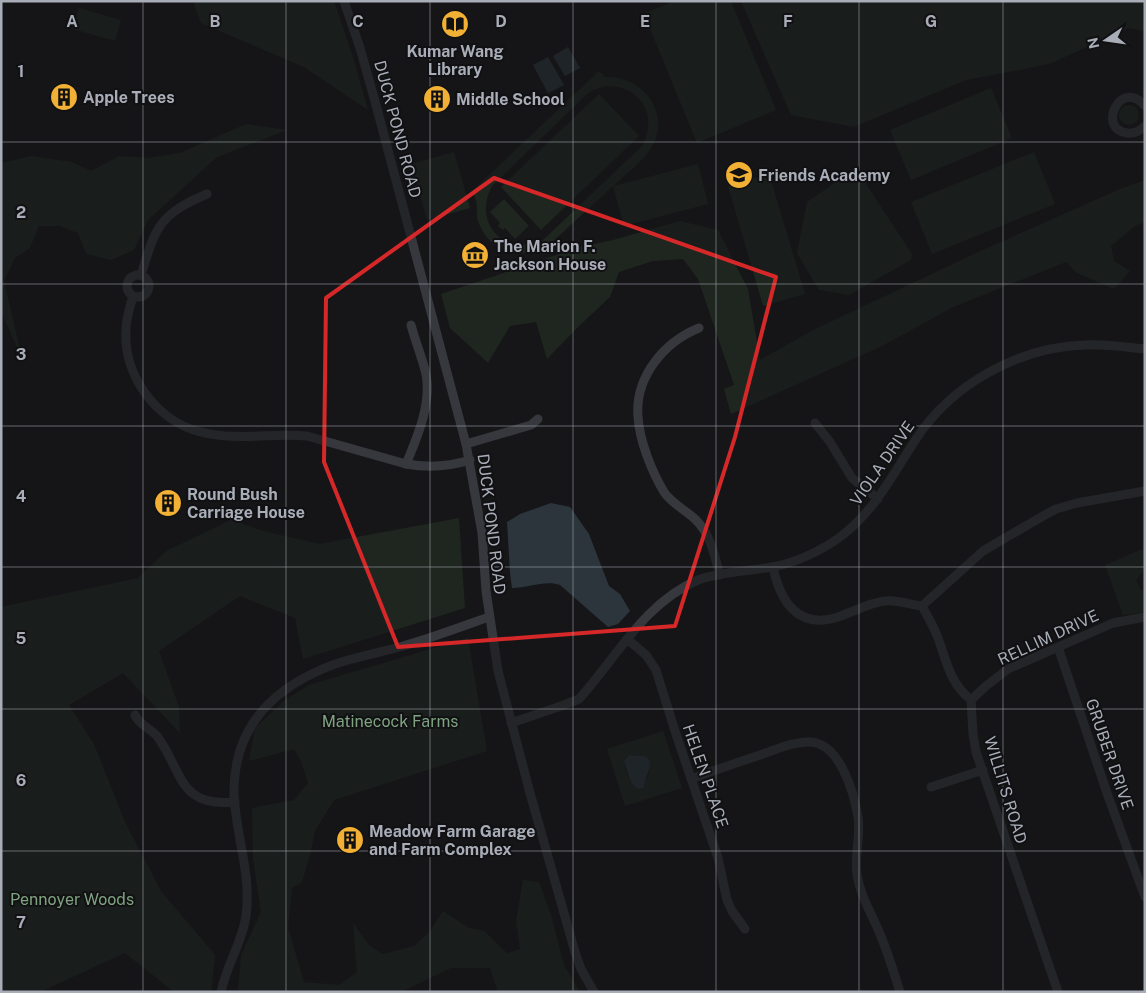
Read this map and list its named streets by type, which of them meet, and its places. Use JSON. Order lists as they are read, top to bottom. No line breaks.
{"streets":{"street":["DUCK POND ROAD","VIOLA DRIVE","RELLIM DRIVE","GRUBER DRIVE","HELEN PLACE","WILLITS ROAD"]},"crossings":[["DUCK POND ROAD","VIOLA DRIVE"],["VIOLA DRIVE","HELEN PLACE"],["RELLIM DRIVE","GRUBER DRIVE"],["RELLIM DRIVE","WILLITS ROAD"]],"parks":["Matinecock Farms","Pennoyer Woods"],"places":{"library":["Kumar Wang Library"],"building":["Apple Trees","Middle School","Round Bush Carriage House","Meadow Farm Garage and Farm Complex"],"school or university":["Friends Academy"],"museum":["The Marion F. Jackson House"]},"north":"left","grid":{"columns":["A","B","C","D","E","F","G"],"rows":["1","2","3","4","5","6","7"]}}
